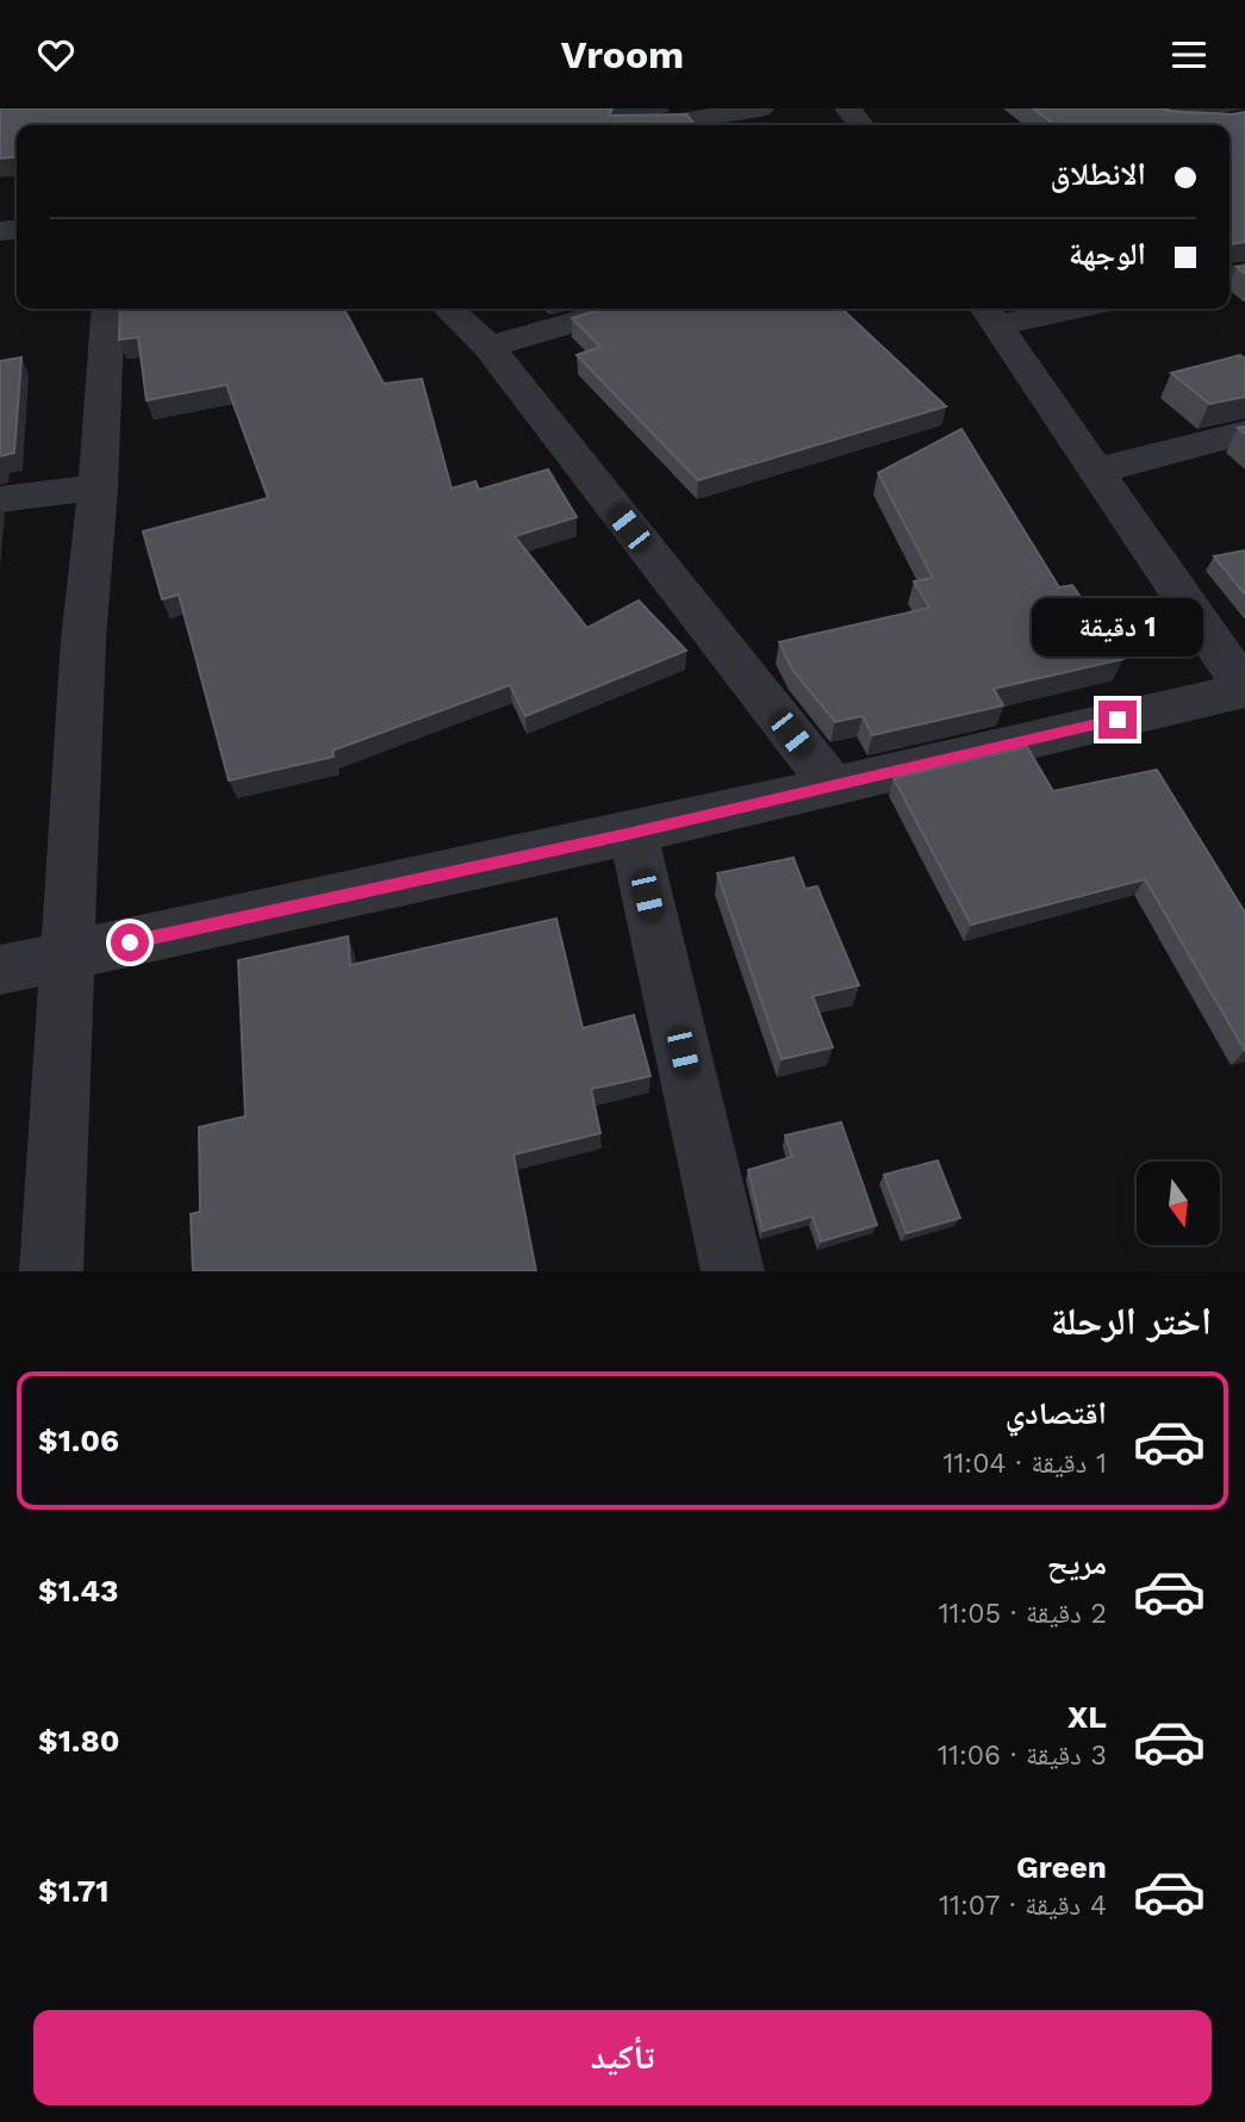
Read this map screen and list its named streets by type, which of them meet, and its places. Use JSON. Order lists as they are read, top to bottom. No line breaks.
{"north":"bottom","page":{"header":"Vroom","banner":["الانطلاق","الوجهة"],"bubble":"1 دقيقة","heading":"اختر الرحلة","list":[{"name":"اقتصادي","note":"1 دقيقة · 11:04","value":"$1.06"},{"name":"مريح","note":"2 دقيقة · 11:05","value":"$1.43"},{"name":"XL","note":"3 دقيقة · 11:06","value":"$1.80"},{"name":"Green","note":"4 دقيقة · 11:07","value":"$1.71"}],"buttons":"تأكيد"}}
